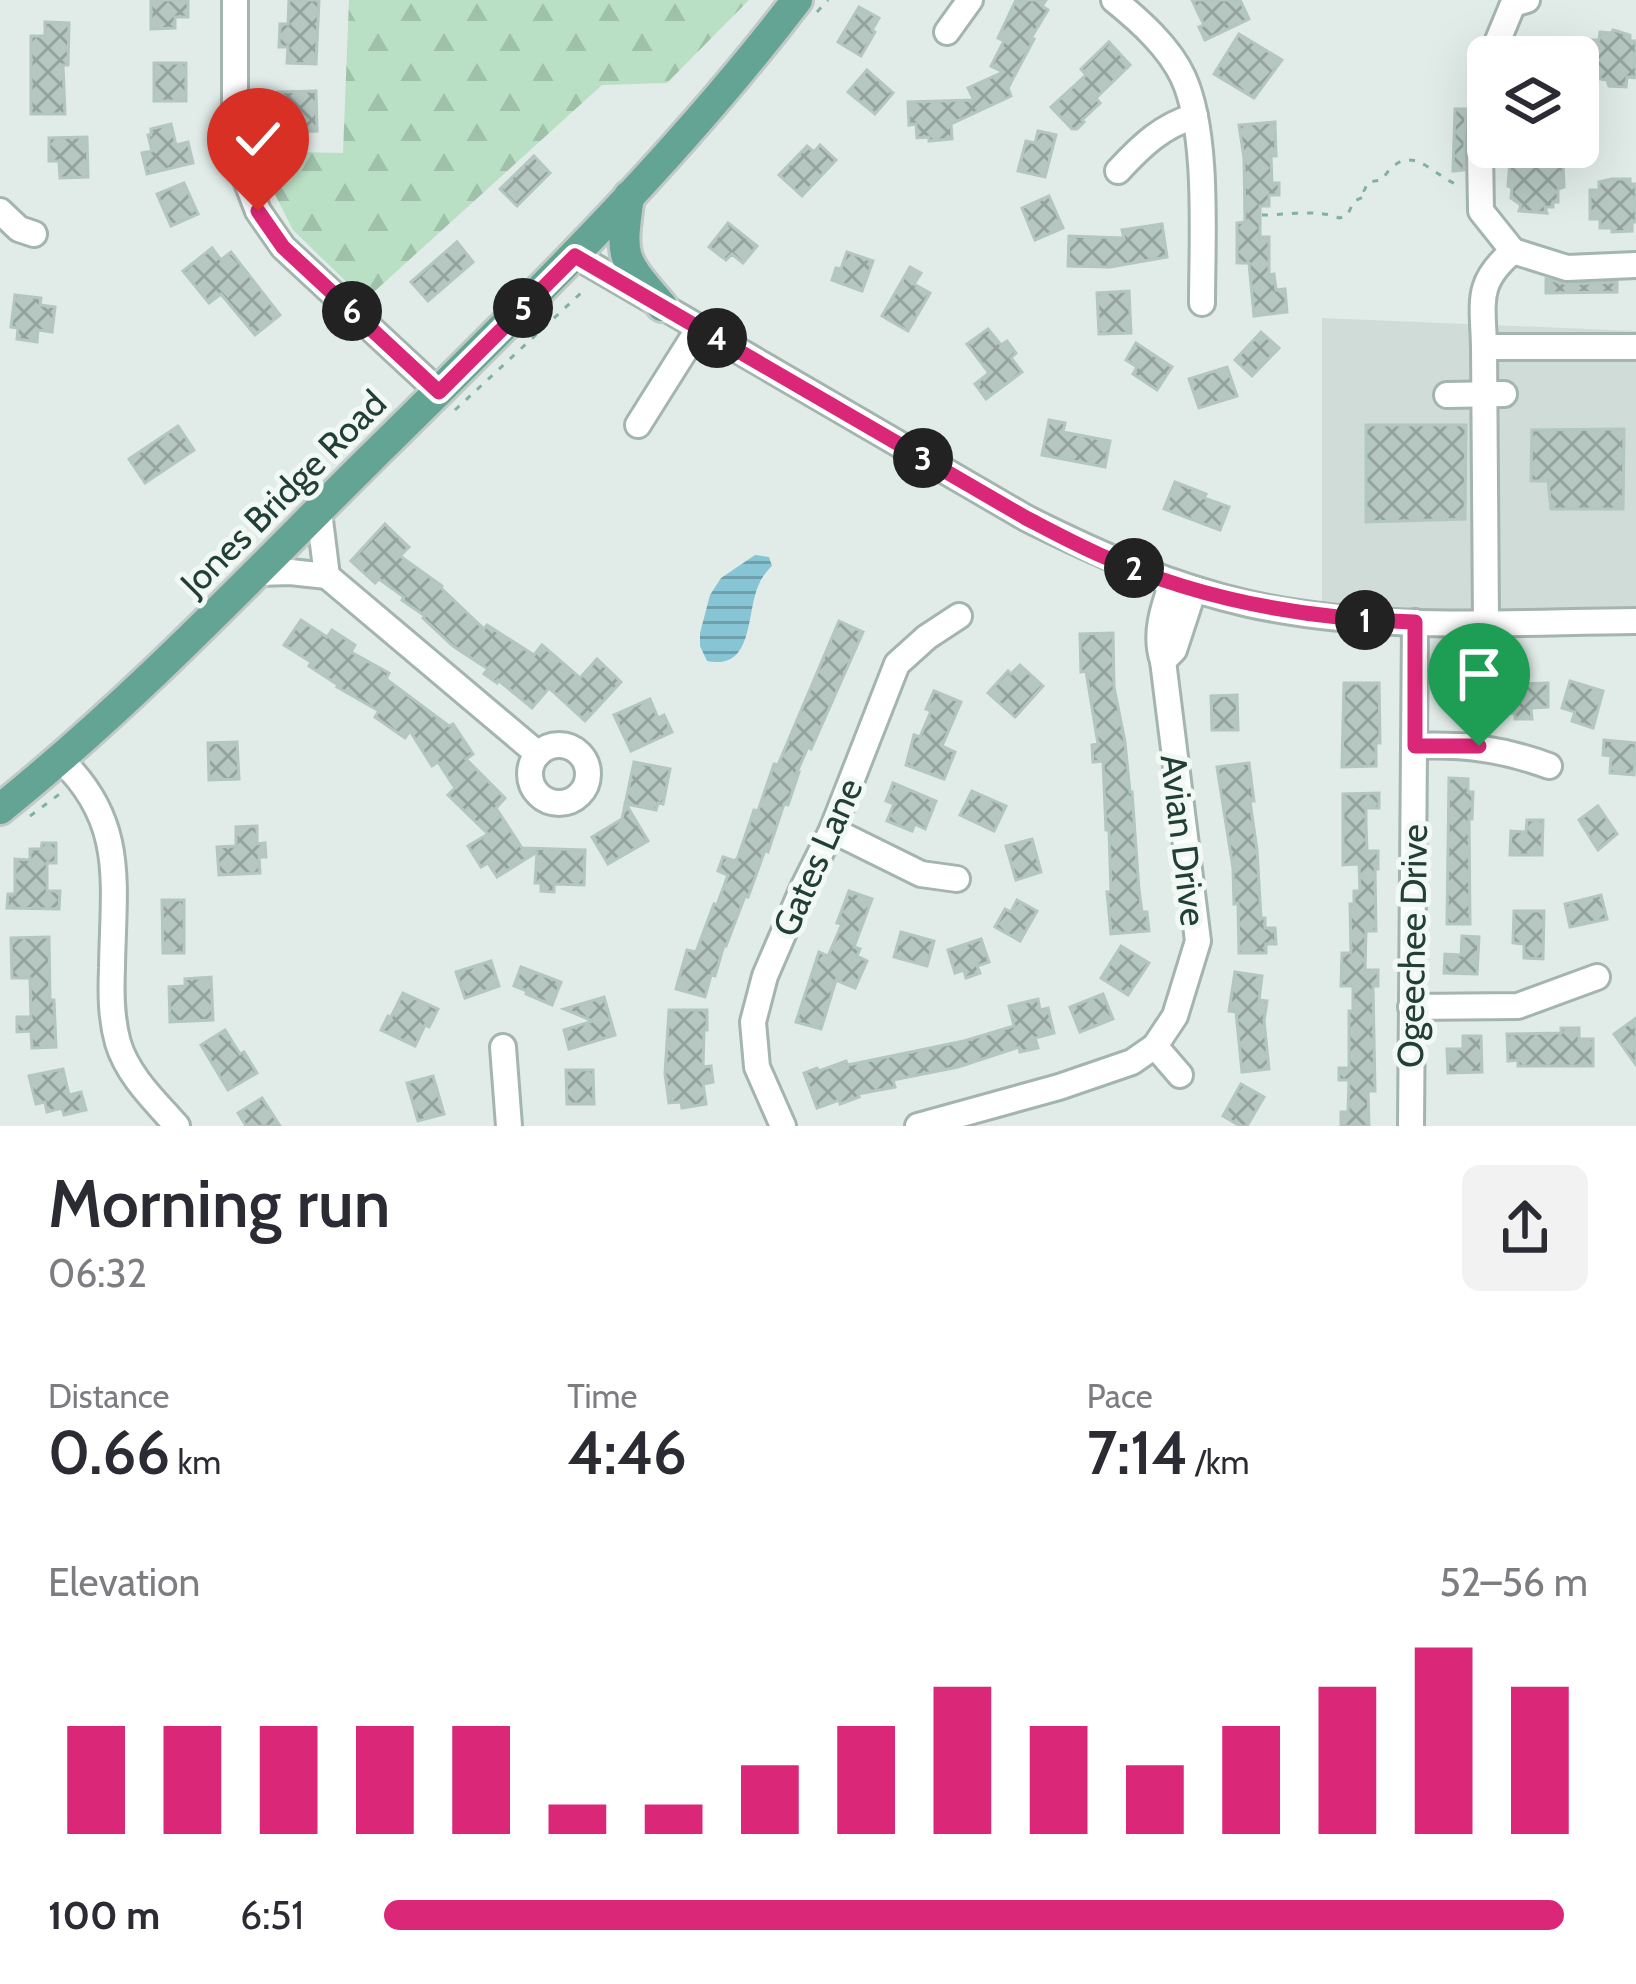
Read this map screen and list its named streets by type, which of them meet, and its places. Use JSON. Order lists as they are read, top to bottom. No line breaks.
{"streets":{"main road":["Jones Bridge Road"],"street":["Avian Drive","Gates Lane","Ogeechee Drive"]},"page":{"pins":["5","6","4","3","2","1"],"heading":["Morning run","06:32"],"stats":[["Distance","0.66 km"],["Time","4:46"],["Pace","7:14 /km"]],"chart":["Elevation","52–56 m"],"list":[{"name":"100 m","note":"6:51"}]}}
